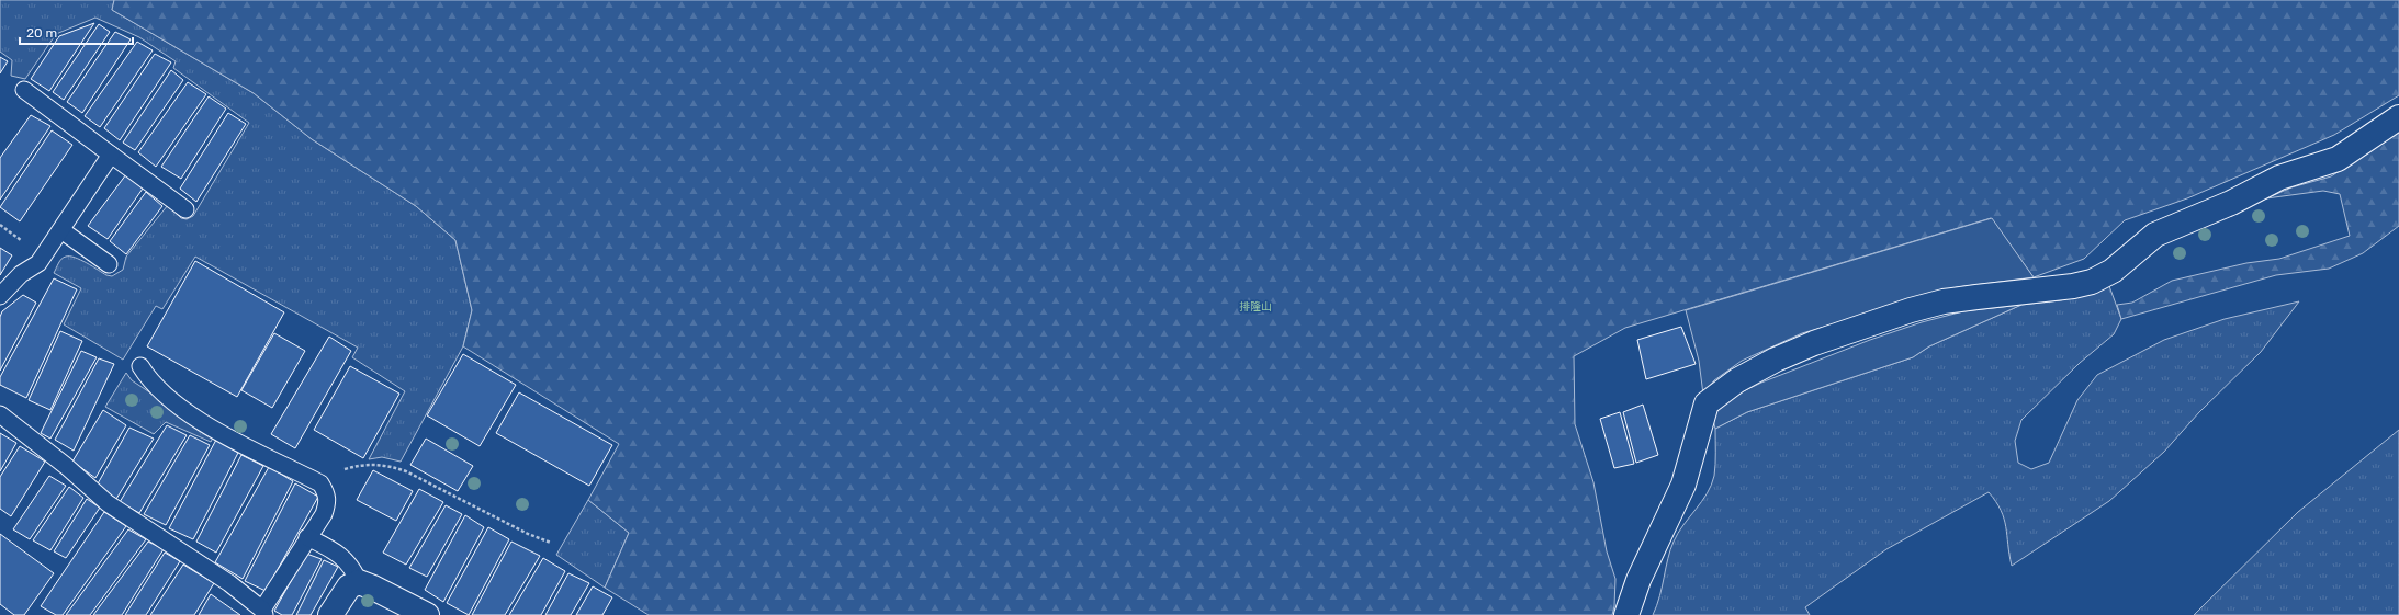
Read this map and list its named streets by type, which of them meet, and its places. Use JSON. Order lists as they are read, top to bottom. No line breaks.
{"parks":["排隆山"],"scale_bar":"20 m"}
